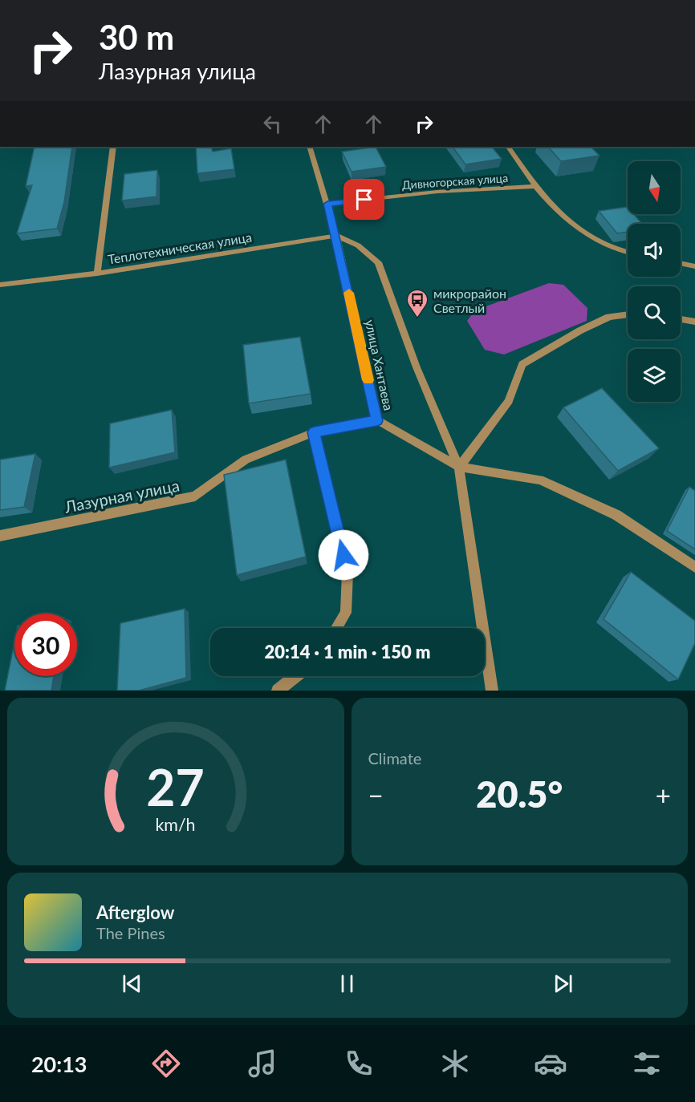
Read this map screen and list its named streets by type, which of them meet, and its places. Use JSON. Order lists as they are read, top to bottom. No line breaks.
{"streets":{"street":["Дивногорская улица","Теплотехническая улица","улица Хантаева","Лазурная улица"]},"crossings":[["Дивногорская улица","улица Хантаева"],["Теплотехническая улица","улица Хантаева"],["улица Хантаева","Лазурная улица"]],"places":{"bus stop":["микрорайон Светлый"]},"north":"bottom","page":{"turn":["30 m","Лазурная улица"],"limit":"30","trip":"20:14 · 1 min · 150 m","tile":"Climate","heat":["−","20.5°","+"],"song":["Afterglow","The Pines"],"tabs":"20:13","gauge":["27","km/h"]}}
